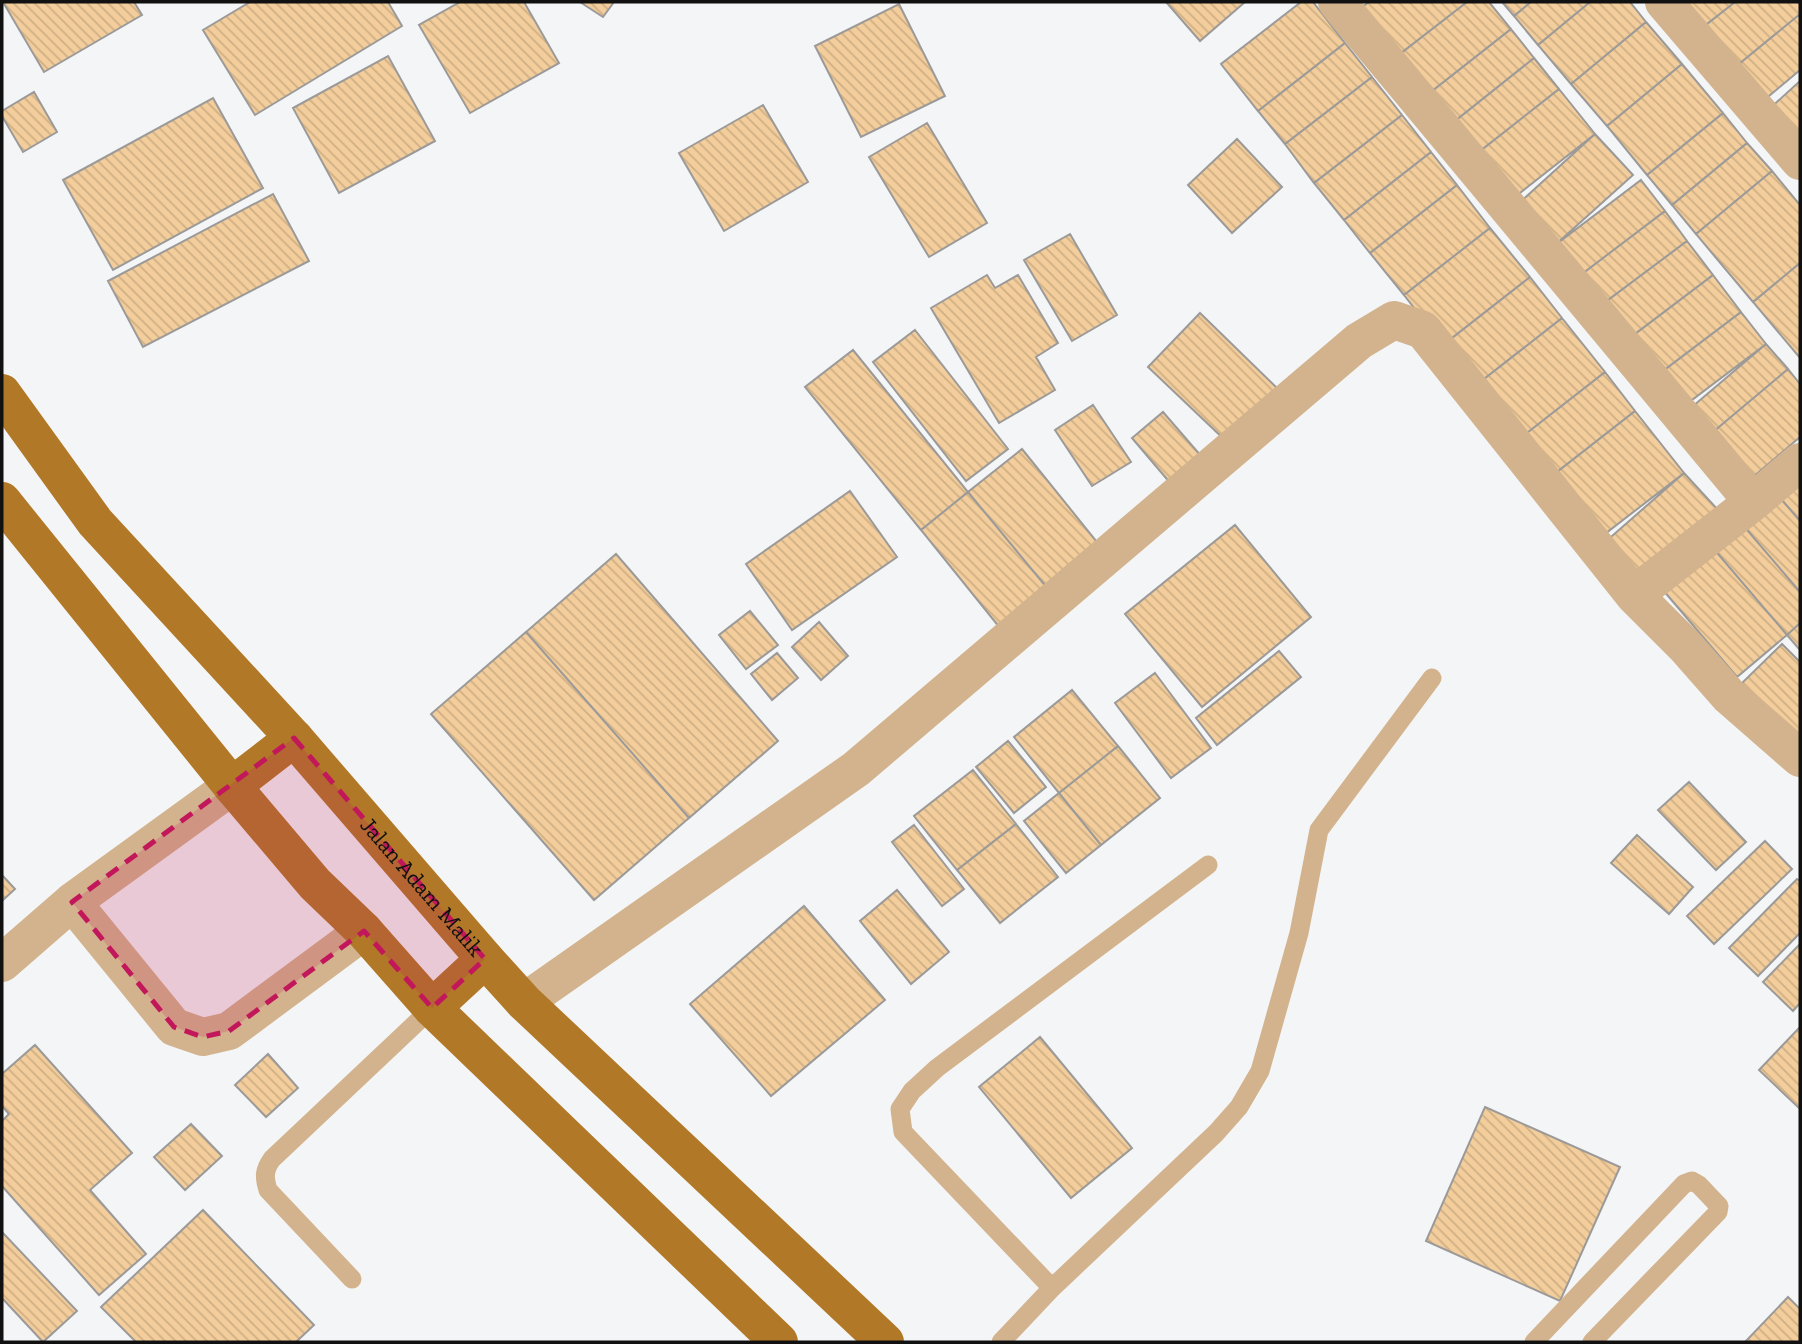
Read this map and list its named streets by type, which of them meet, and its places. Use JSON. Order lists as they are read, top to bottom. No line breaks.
{"streets":{"main road":["Jalan Adam Malik"]}}
